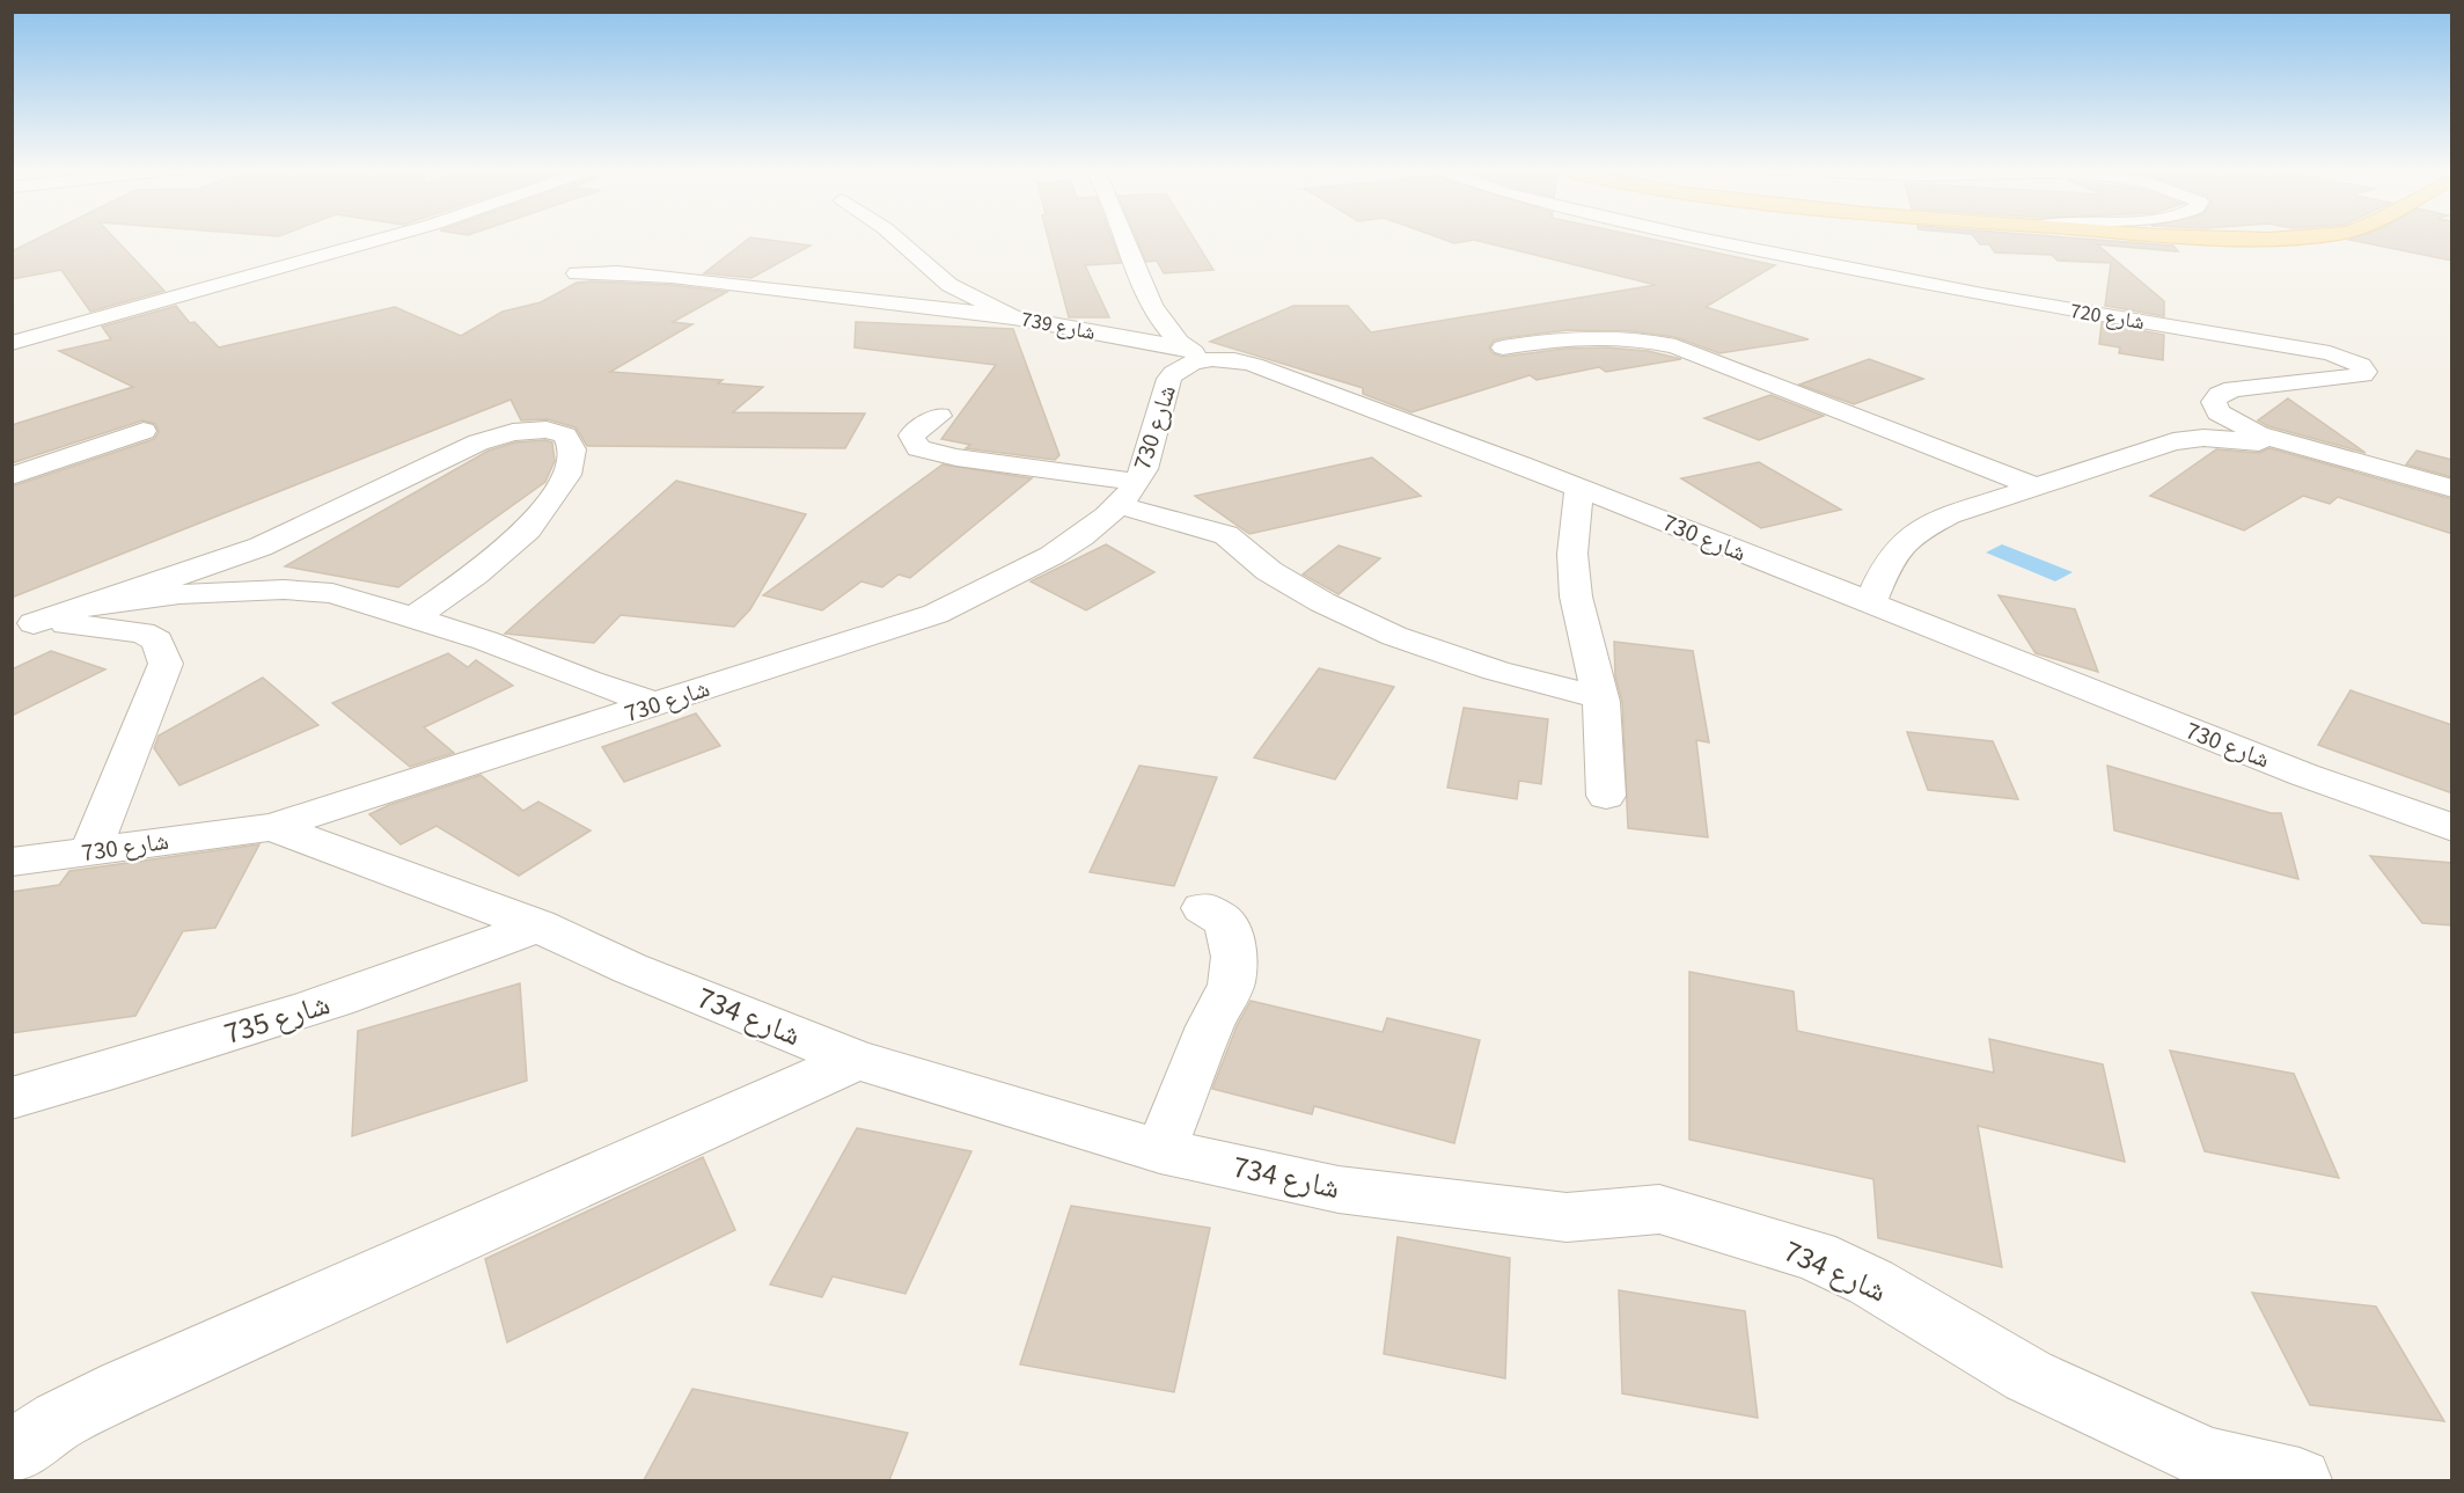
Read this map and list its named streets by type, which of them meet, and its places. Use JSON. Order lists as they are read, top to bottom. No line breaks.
{"streets":{"street":["شارع 720","شارع 739","شارع 730","شارع 734","شارع 735"]},"crossings":[["شارع 739","شارع 730"],["شارع 730","شارع 734"],["شارع 734","شارع 735"]]}
